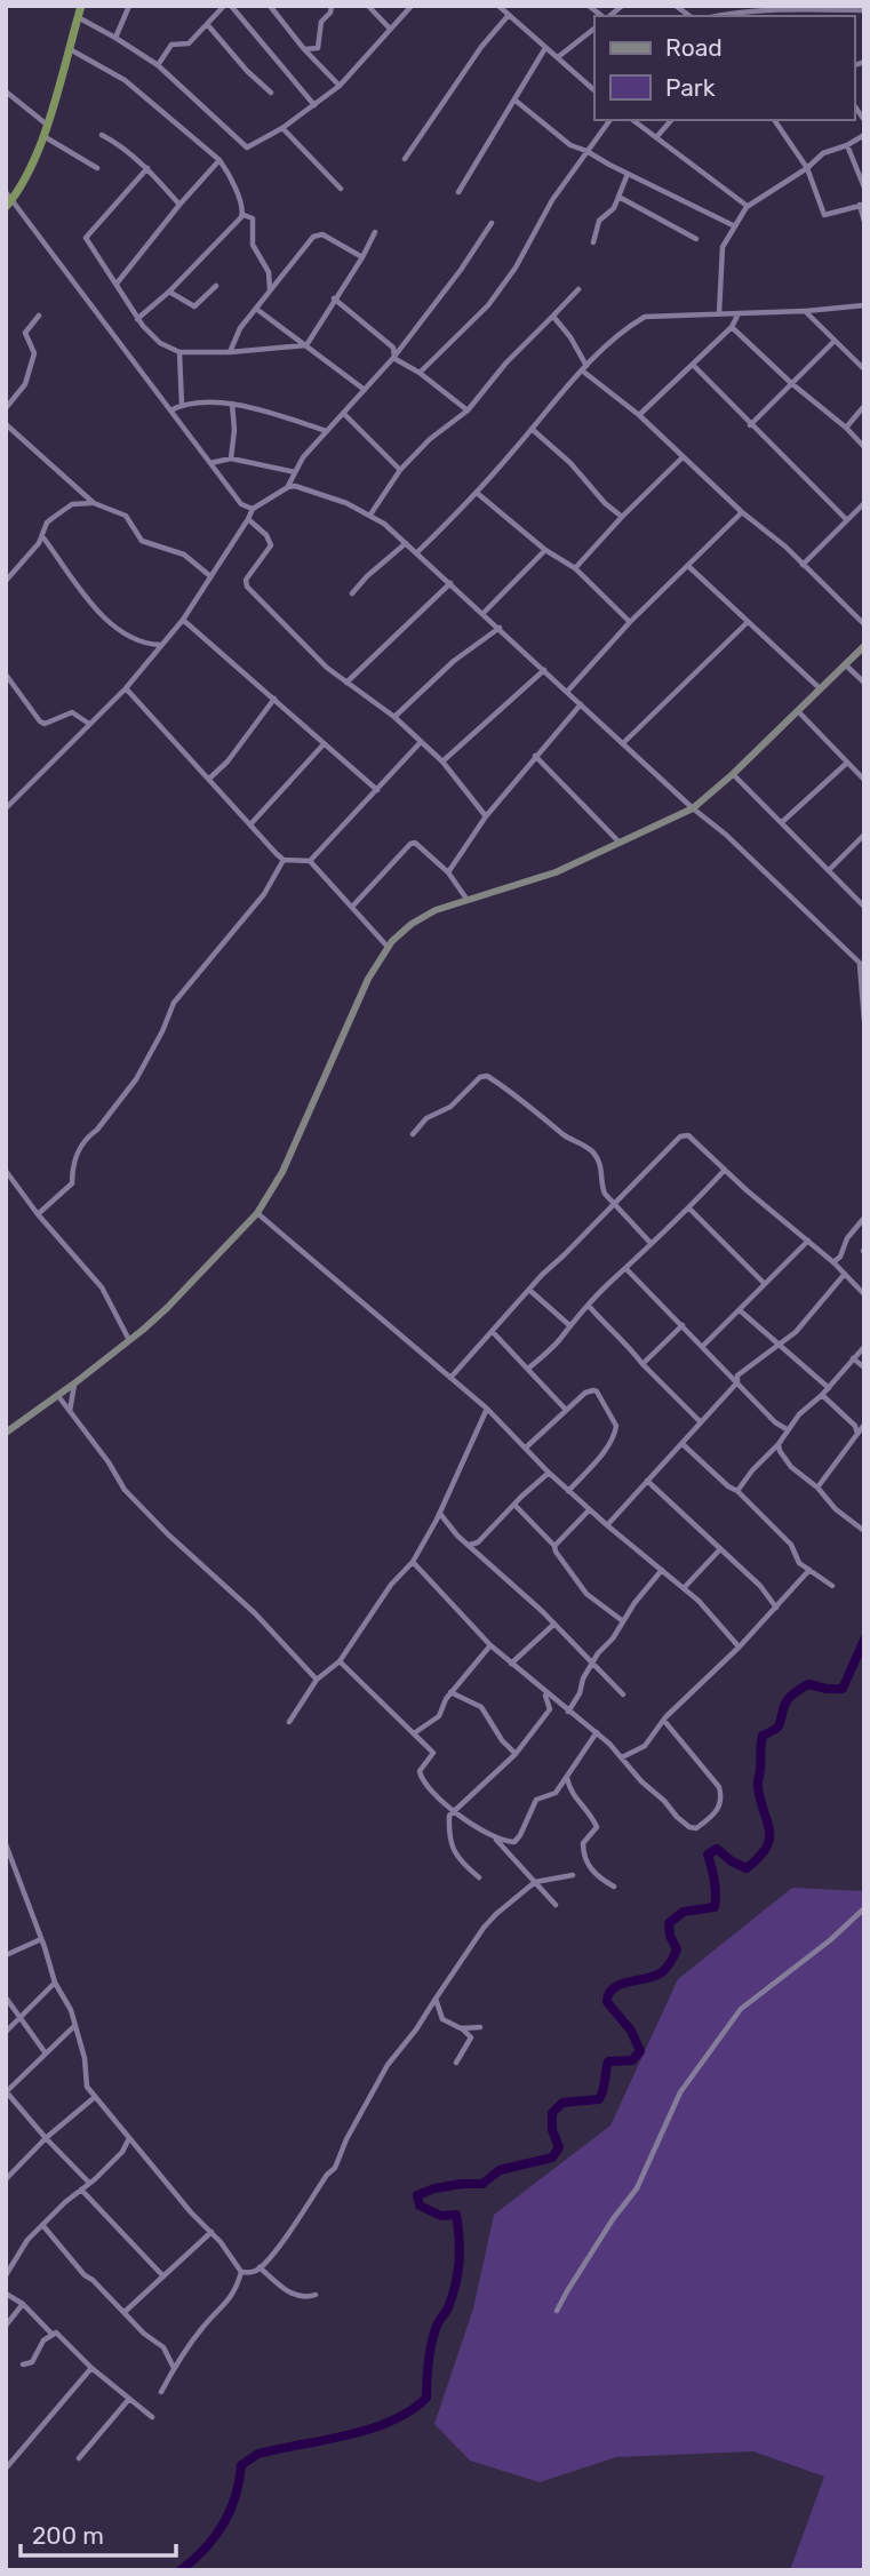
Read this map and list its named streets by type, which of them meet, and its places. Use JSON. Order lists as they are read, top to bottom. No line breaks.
{"legend":["Road","Park"],"scale_bar":"200 m"}
